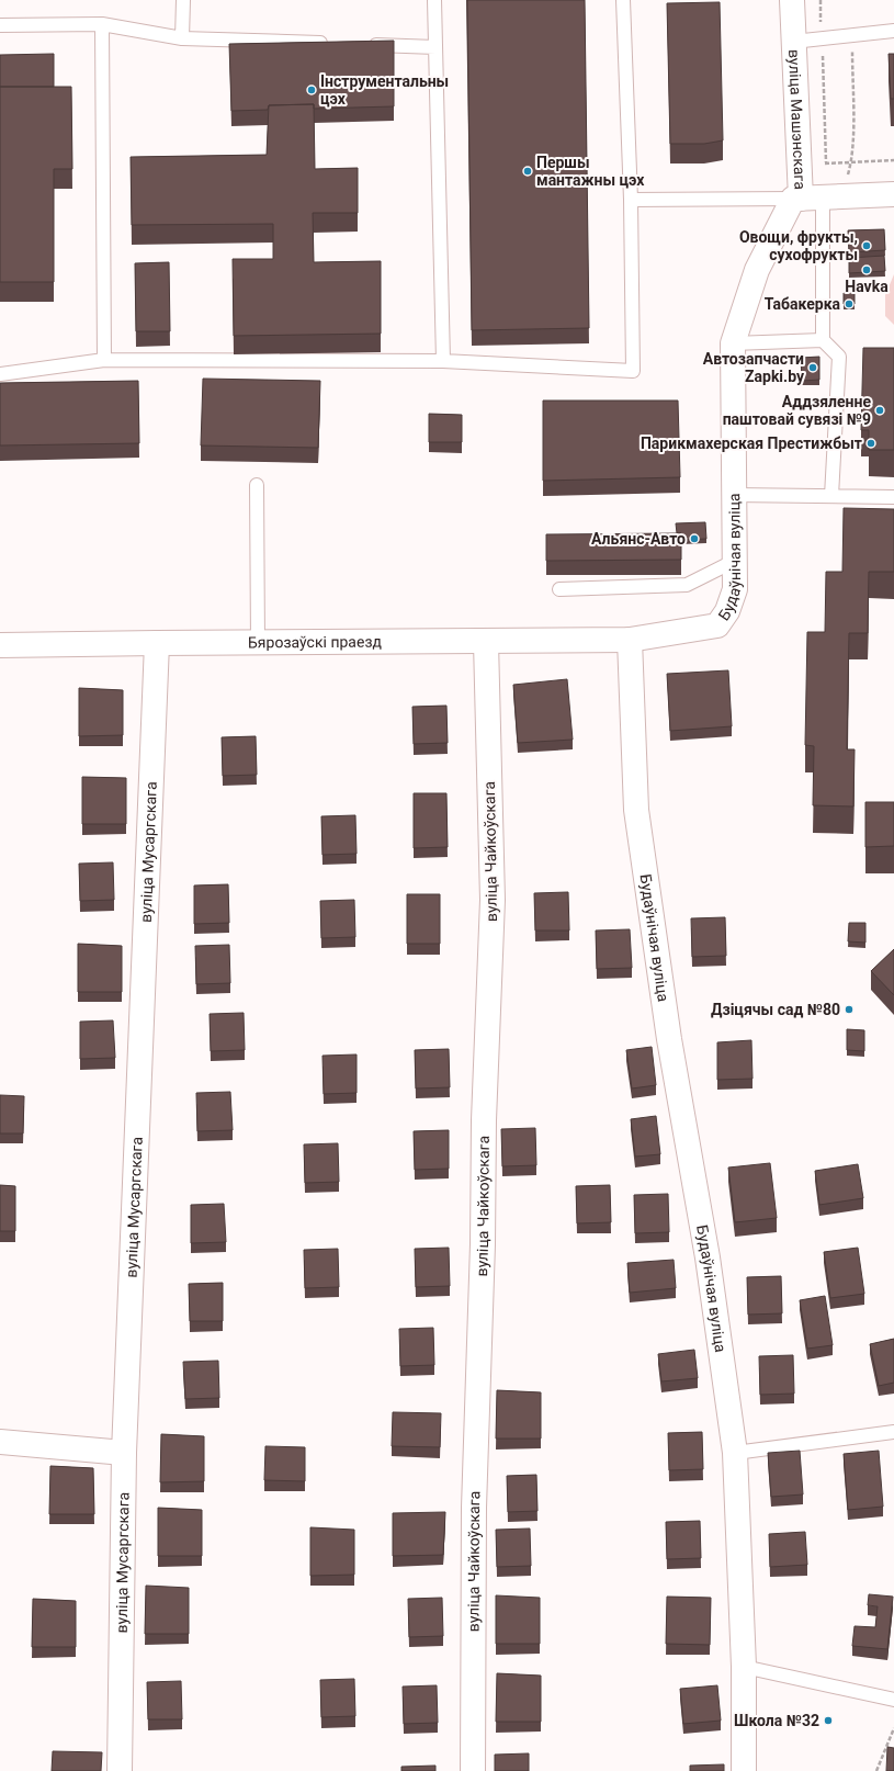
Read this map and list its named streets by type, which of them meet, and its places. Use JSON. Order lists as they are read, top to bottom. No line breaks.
{"streets":{"street":["вуліца Машэнскага","Будаўнічая вуліца","Бярозаўскі праезд","вуліца Мусаргскага","вуліца Чайкоўскага"]},"crossings":[["вуліца Машэнскага","Будаўнічая вуліца"],["Будаўнічая вуліца","Бярозаўскі праезд"],["Бярозаўскі праезд","вуліца Мусаргскага"],["Бярозаўскі праезд","вуліца Чайкоўскага"]],"places":["Інструментальны цэх","Першы мантажны цэх","Овощи, фрукты, сухофрукты","Havka","Табакерка","Автозапчасти Zapki.by","Аддзяленне паштовай сувязі №9","Парикмахерская Престижбыт","Альянс-Авто","Дзіцячы сад №80","Школа №32"]}
